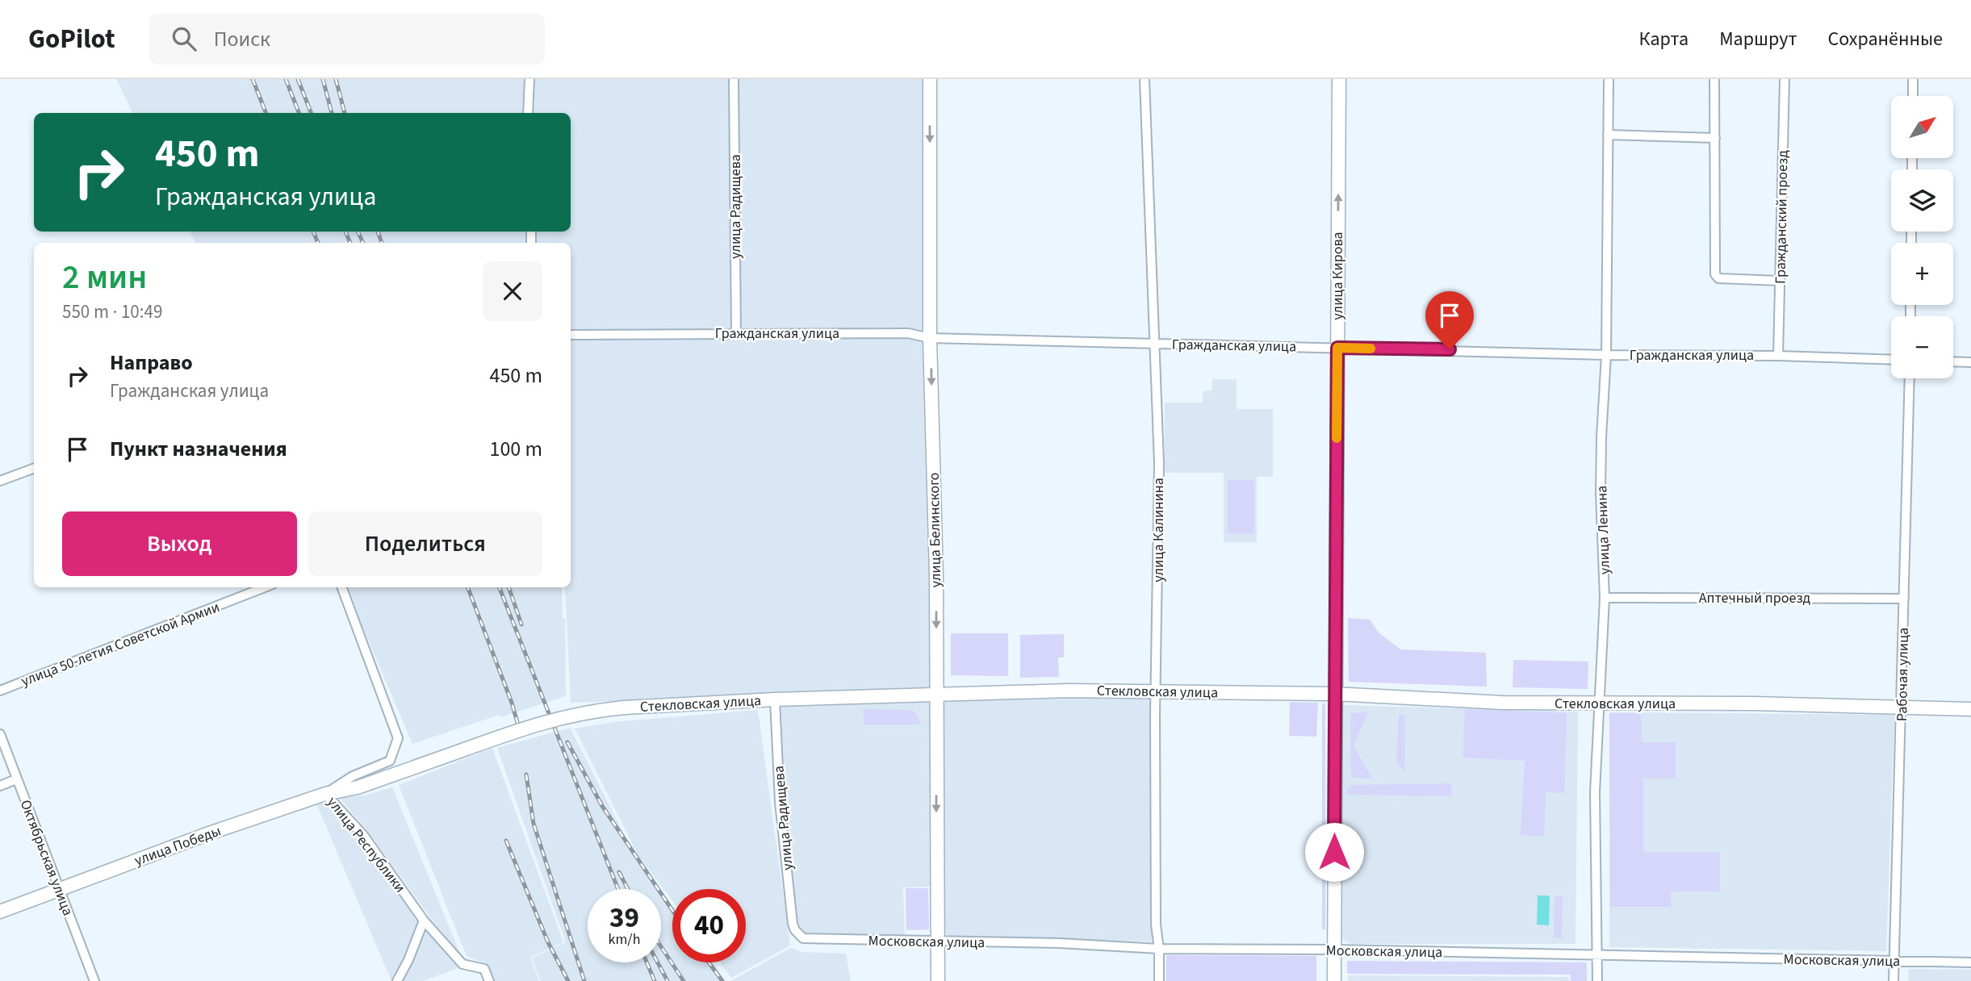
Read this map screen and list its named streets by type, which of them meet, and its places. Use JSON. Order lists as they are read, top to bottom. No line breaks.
{"streets":{"street":["улица Радищева","Гражданский проезд","улица Кирова","Гражданская улица","улица Белинского","улица Калинина","улица Ленина","Аптечный проезд","улица 50-летия Советской Армии","Рабочая улица","Стекловская улица","улица Республики","улица Победы","Октябрьская улица","Московская улица"]},"crossings":[["улица Радищева","Гражданская улица"],["улица Радищева","Стекловская улица"],["улица Радищева","Московская улица"],["Гражданский проезд","Гражданская улица"],["улица Кирова","Гражданская улица"],["улица Кирова","Стекловская улица"],["улица Кирова","Московская улица"],["Гражданская улица","улица Белинского"],["Гражданская улица","улица Калинина"],["Гражданская улица","улица Ленина"],["улица Белинского","Стекловская улица"],["улица Белинского","Московская улица"],["улица Калинина","Стекловская улица"],["улица Калинина","Московская улица"],["улица Ленина","Аптечный проезд"],["улица Ленина","Стекловская улица"],["улица Ленина","Московская улица"],["Аптечный проезд","Рабочая улица"],["Рабочая улица","Стекловская улица"],["Рабочая улица","Московская улица"],["Стекловская улица","улица Победы"],["улица Республики","улица Победы"],["улица Победы","Октябрьская улица"]],"one_way":["улица Белинского"],"north":"top right","page":{"header":"GoPilot","search":"Поиск","nav":["Карта","Маршрут","Сохранённые"],"map_buttons":["+","−"],"turn":["450 m","Гражданская улица"],"heading":["2 мин","550 m · 10:49"],"list":[{"name":"Направо","note":"Гражданская улица","value":"450 m"},{"name":"Пункт назначения","value":"100 m"}],"buttons":["Выход","Поделиться"],"speed":"39 km/h","limit":"40"}}
